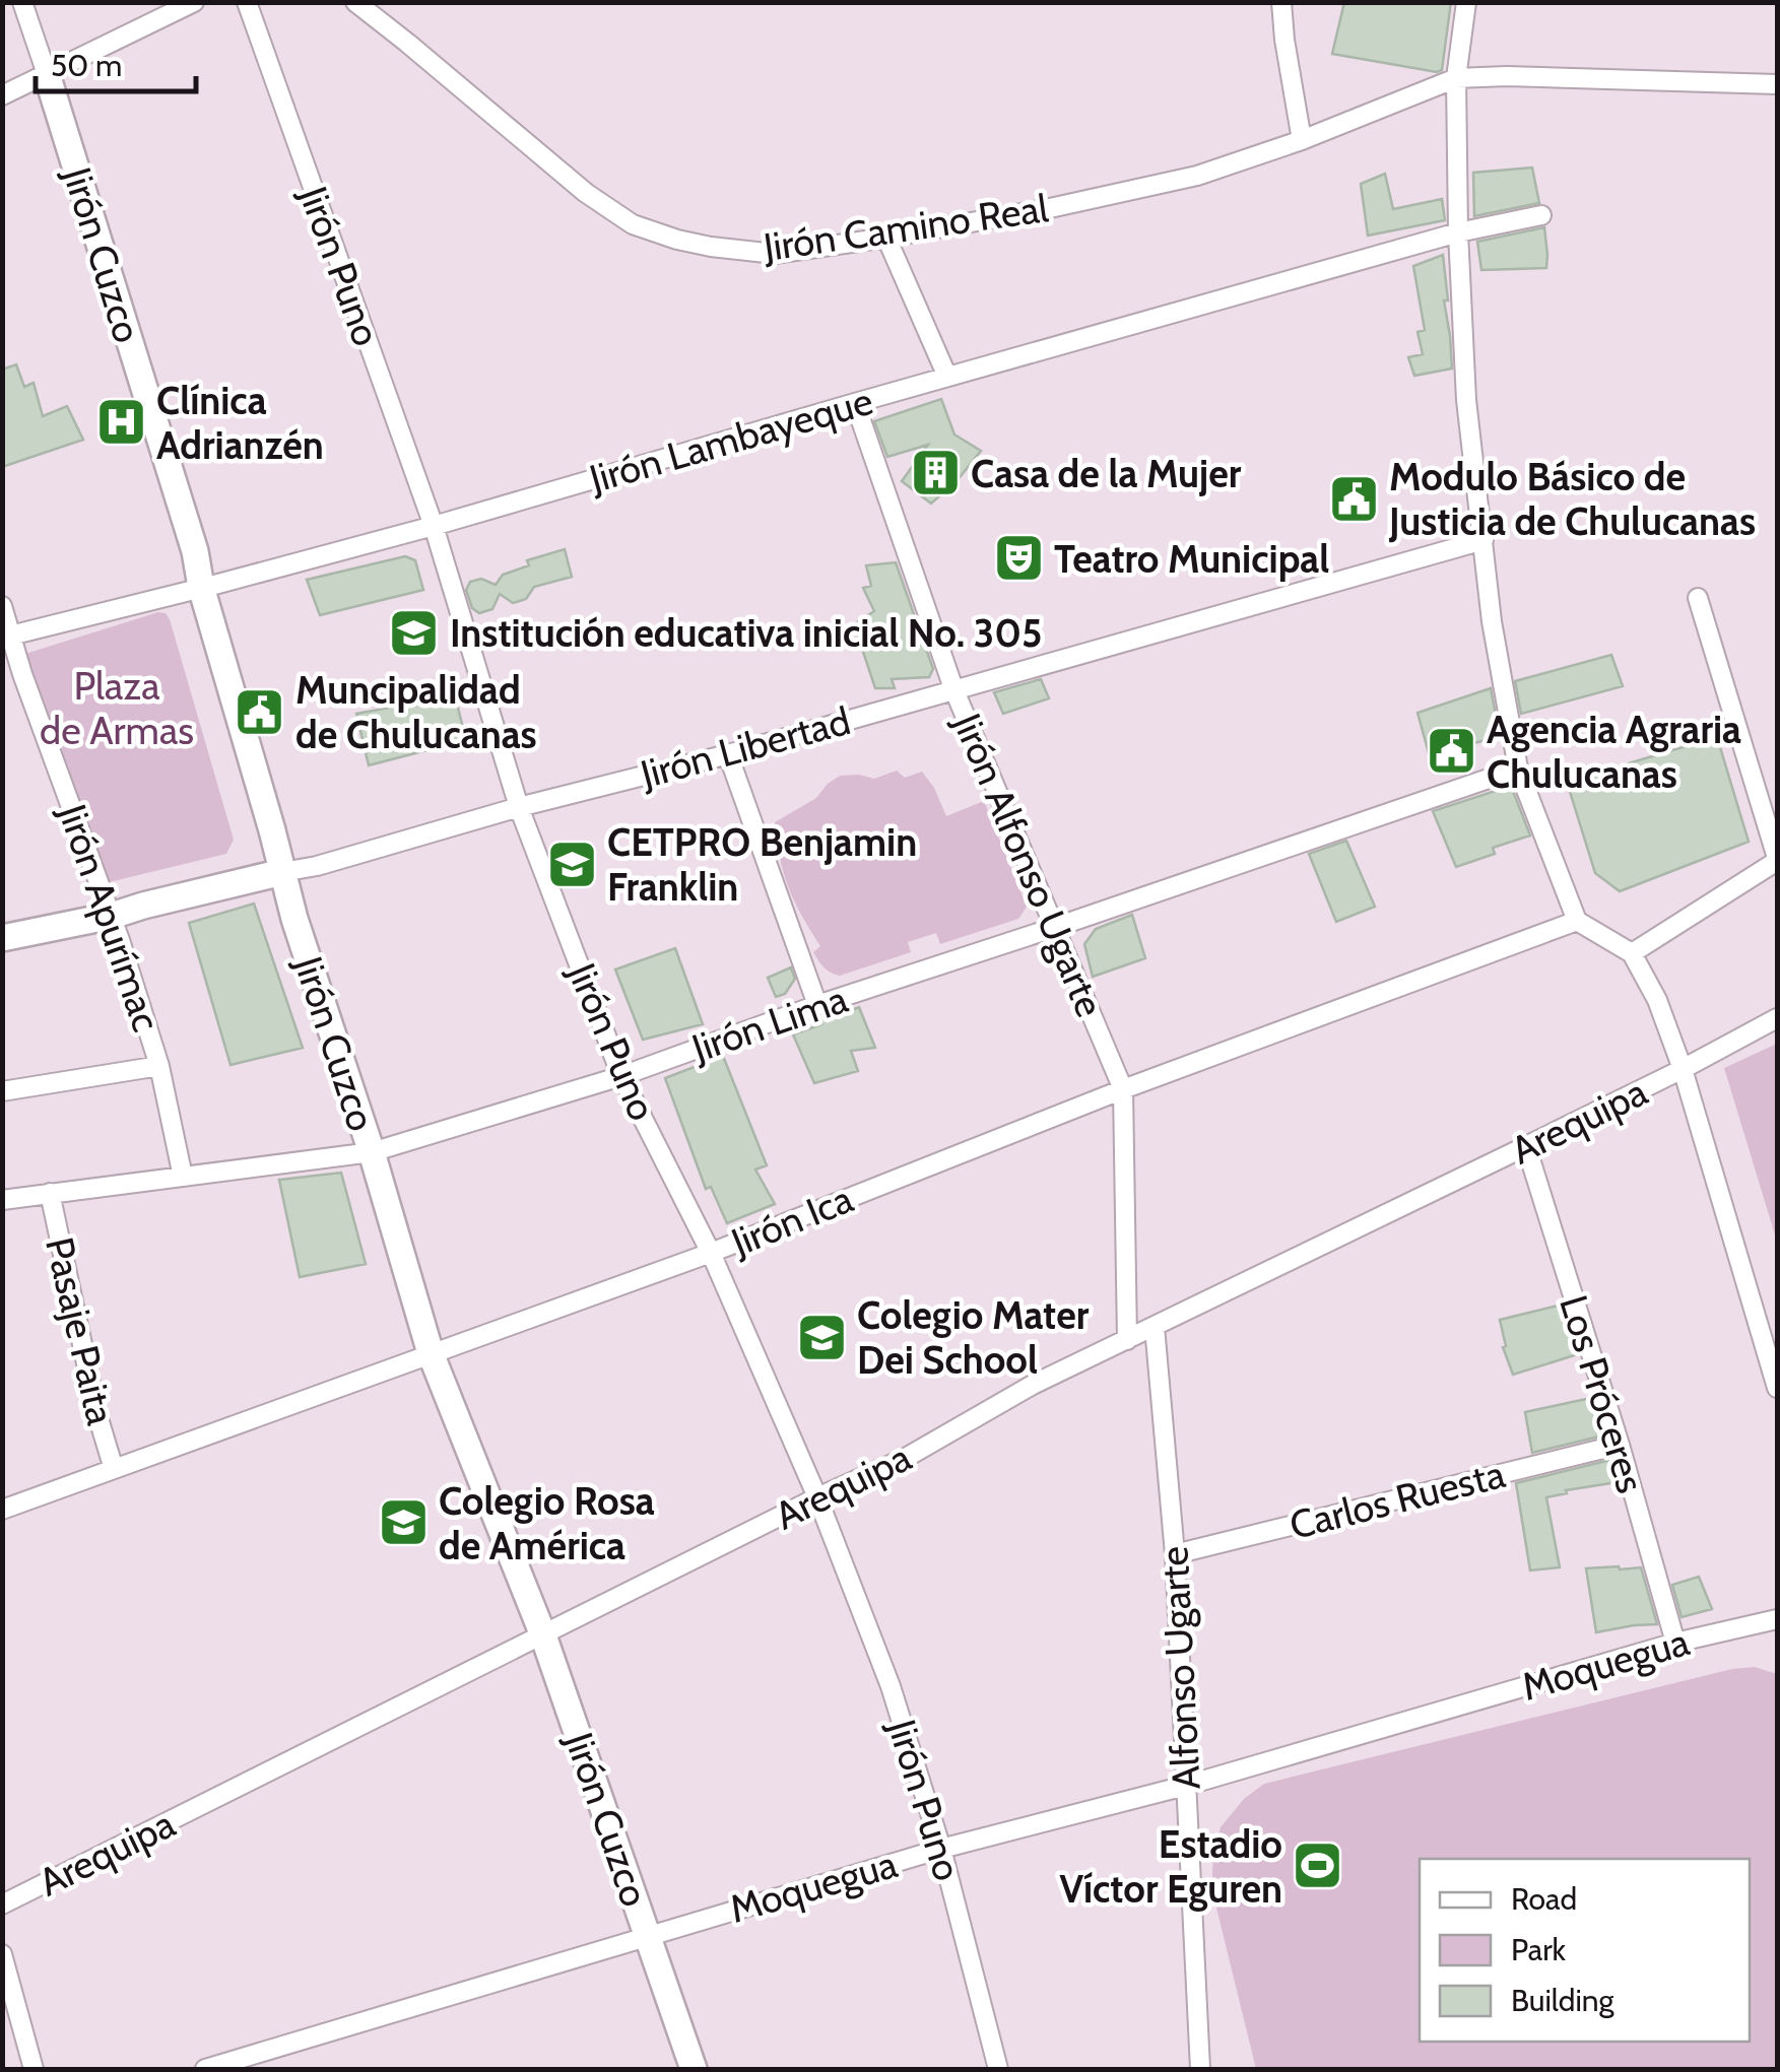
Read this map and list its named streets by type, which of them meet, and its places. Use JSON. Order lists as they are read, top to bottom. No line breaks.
{"streets":{"street":["Jirón Camino Real","Jirón Cuzco","Jirón Puno","Jirón Lambayeque","Jirón Libertad","Jirón Alfonso Ugarte","Jirón Apurímac","Jirón Lima","Arequipa","Jirón Ica","Pasaje Paita","Los Próceres","Carlos Ruesta","Moquegua","Alfonso Ugarte"]},"crossings":[["Jirón Cuzco","Jirón Lambayeque"],["Jirón Cuzco","Jirón Libertad"],["Jirón Cuzco","Jirón Lima"],["Jirón Cuzco","Arequipa"],["Jirón Cuzco","Jirón Ica"],["Jirón Cuzco","Moquegua"],["Jirón Puno","Jirón Lambayeque"],["Jirón Puno","Jirón Libertad"],["Jirón Puno","Jirón Lima"],["Jirón Puno","Arequipa"],["Jirón Puno","Jirón Ica"],["Jirón Puno","Moquegua"],["Jirón Lambayeque","Jirón Alfonso Ugarte"],["Jirón Lambayeque","Jirón Apurímac"],["Jirón Libertad","Jirón Alfonso Ugarte"],["Jirón Libertad","Jirón Apurímac"],["Jirón Alfonso Ugarte","Jirón Lima"],["Jirón Alfonso Ugarte","Arequipa"],["Jirón Alfonso Ugarte","Jirón Ica"],["Jirón Apurímac","Jirón Lima"],["Jirón Lima","Pasaje Paita"],["Arequipa","Los Próceres"],["Arequipa","Alfonso Ugarte"],["Jirón Ica","Pasaje Paita"],["Los Próceres","Carlos Ruesta"],["Los Próceres","Moquegua"],["Carlos Ruesta","Alfonso Ugarte"],["Moquegua","Alfonso Ugarte"]],"parks":["Plaza de Armas"],"places":{"hospital":["Clínica Adrianzén"],"building":["Casa de la Mujer"],"public building":["Modulo Básico de Justicia de Chulucanas","Muncipalidad de Chulucanas","Agencia Agraria Chulucanas"],"theatre":["Teatro Municipal"],"school or university":["Institución educativa inicial No. 305","CETPRO Benjamin Franklin","Colegio Mater Dei School","Colegio Rosa de América"],"sports":["Estadio Víctor Eguren"]},"legend":["Road","Park","Building"],"scale_bar":"50 m"}
